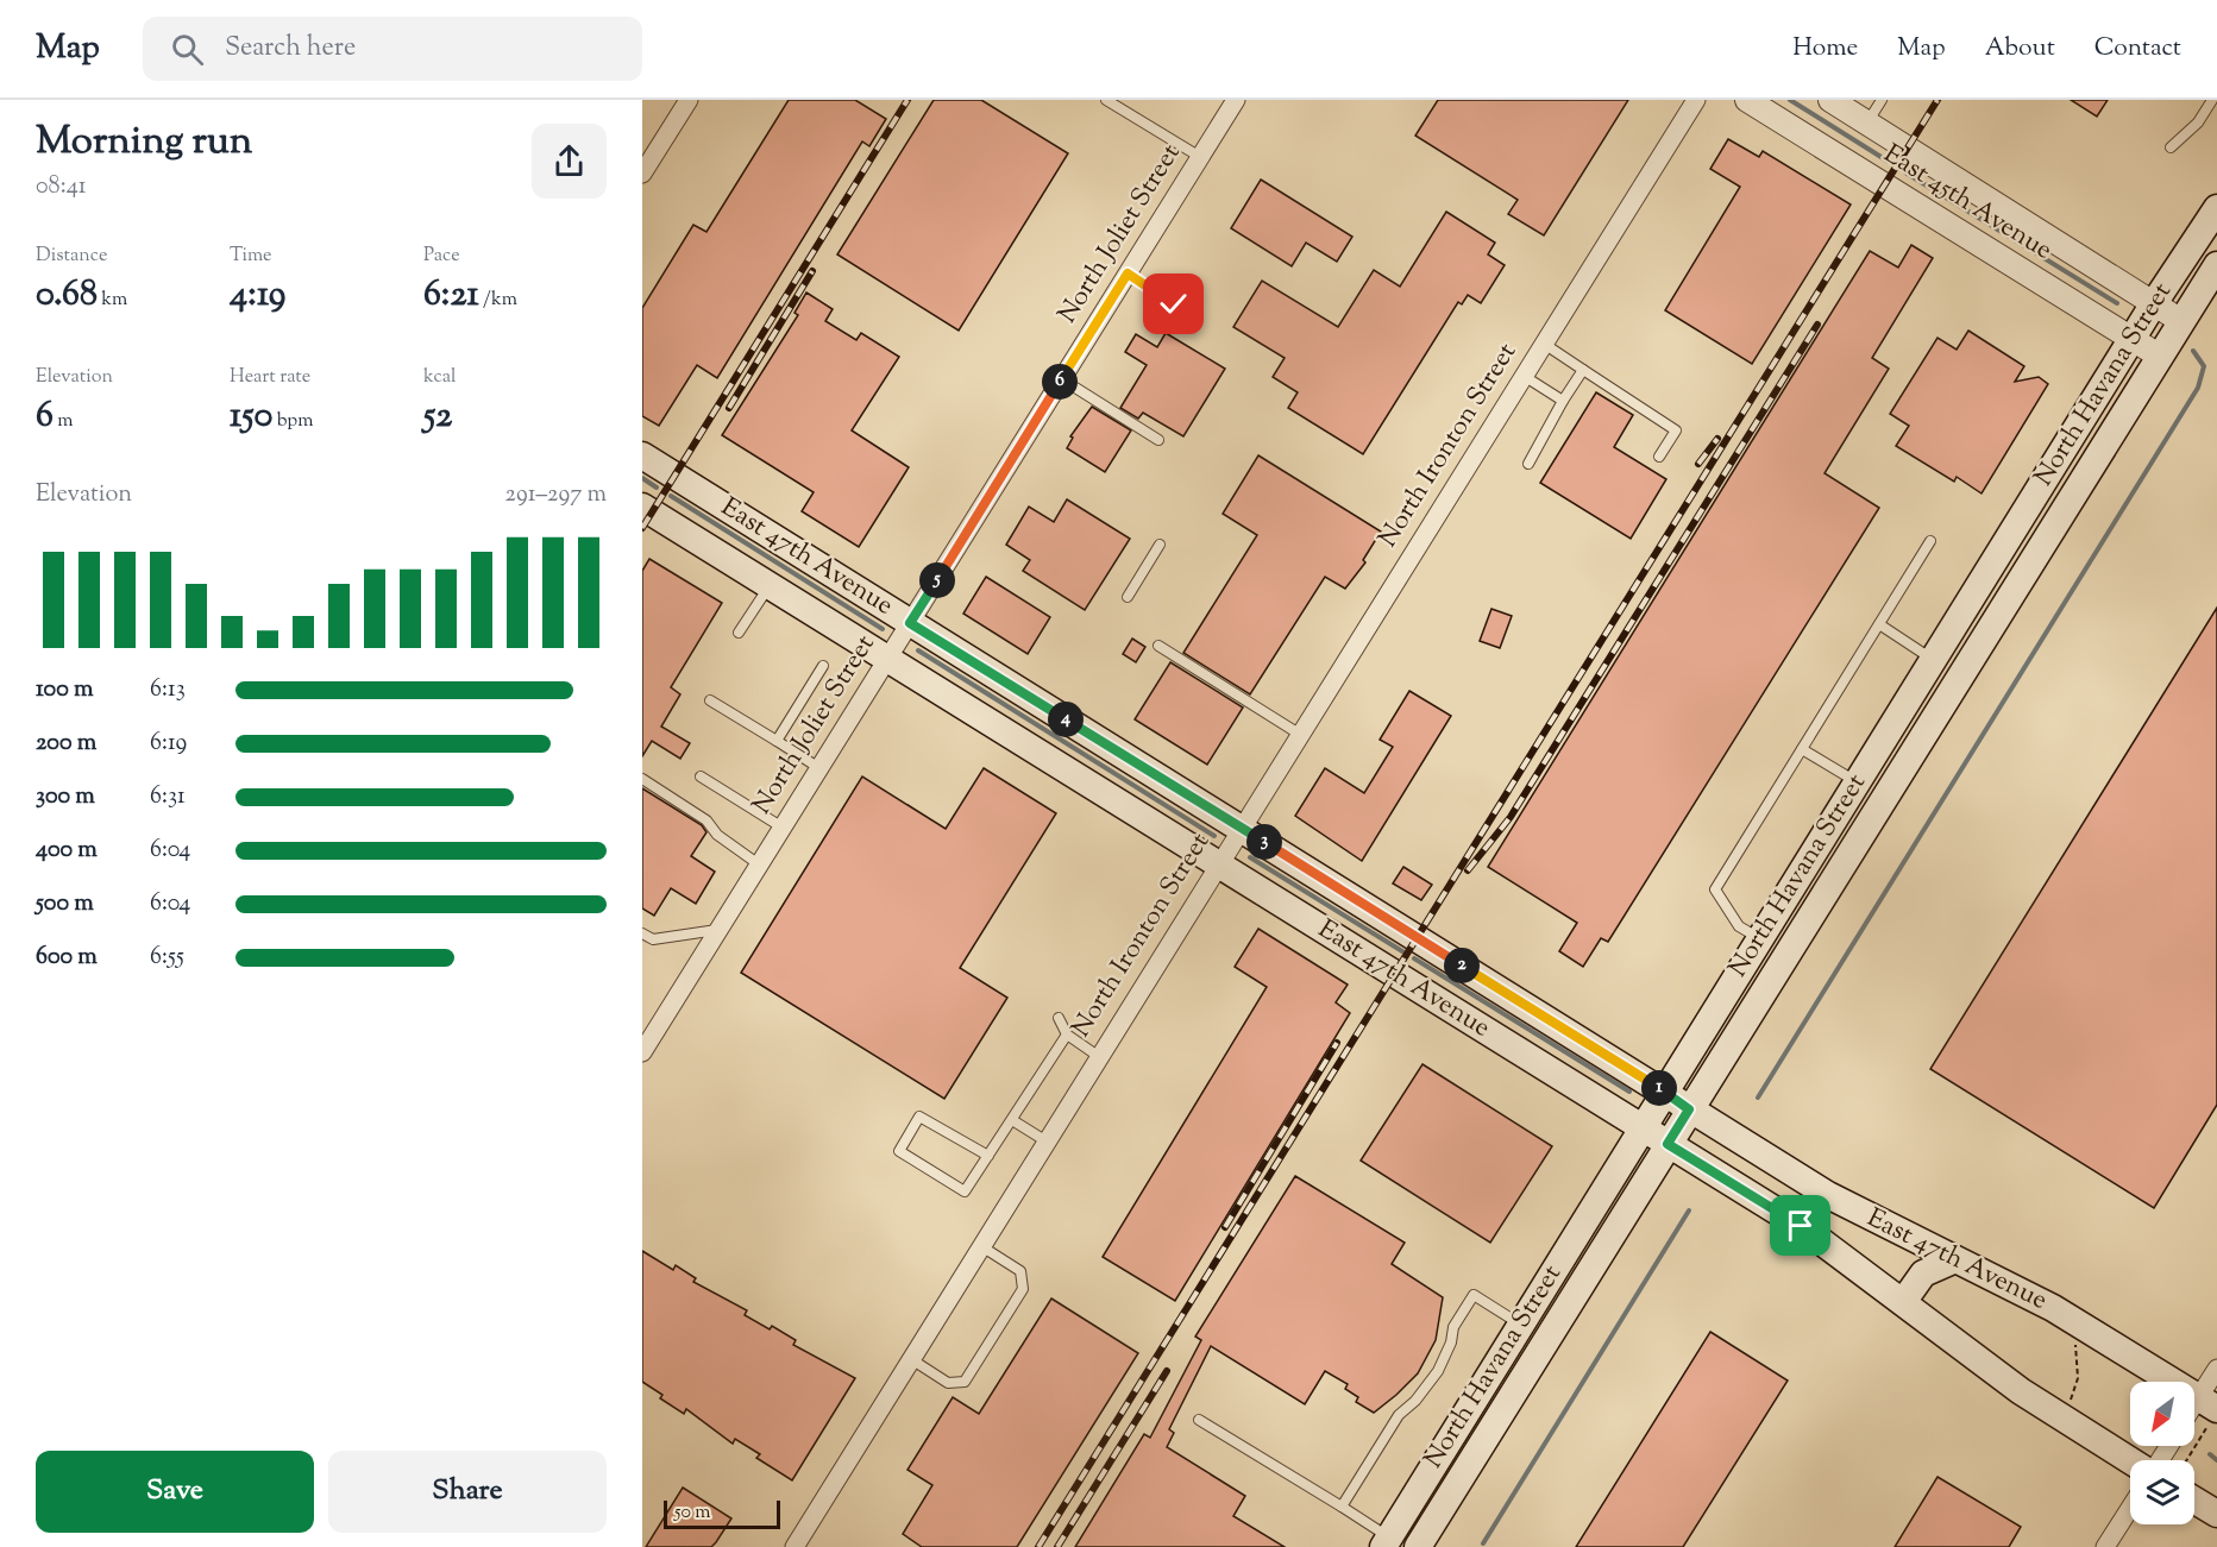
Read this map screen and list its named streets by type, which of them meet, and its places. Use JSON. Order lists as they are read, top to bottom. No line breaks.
{"streets":{"main road":["North Havana Street","East 47th Avenue"],"street":["East 45th Avenue","North Joliet Street","North Ironton Street"]},"crossings":[["East 45th Avenue","North Havana Street"],["North Joliet Street","East 47th Avenue"],["North Havana Street","East 47th Avenue"],["North Ironton Street","East 47th Avenue"]],"scale_bar":"50 m","north":"bottom left","page":{"header":"Map","search":"Search here","nav":["Home","Map","About","Contact"],"heading":["Morning run","08:41"],"stats":[["Distance","0.68 km"],["Time","4:19"],["Pace","6:21 /km"],["Elevation","6 m"],["Heart rate","150 bpm"],["kcal","52"]],"pins":["6","5","4","3","2","1"],"chart":["Elevation","291–297 m"],"list":[{"name":"100 m","note":"6:13"},{"name":"200 m","note":"6:19"},{"name":"300 m","note":"6:31"},{"name":"400 m","note":"6:04"},{"name":"500 m","note":"6:04"},{"name":"600 m","note":"6:55"}],"buttons":["Save","Share"],"scale":"50 m"}}
